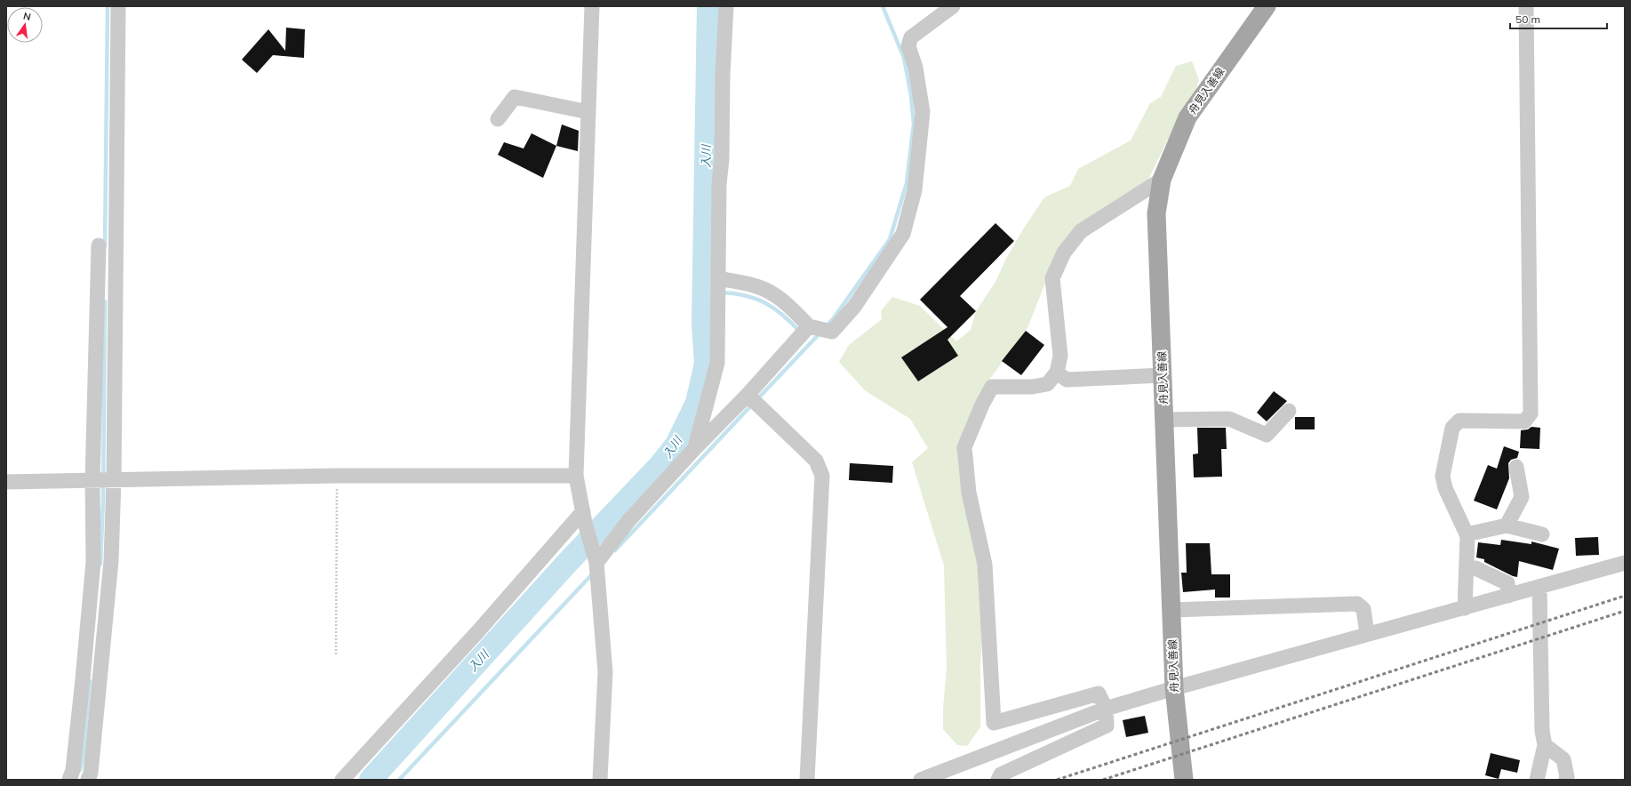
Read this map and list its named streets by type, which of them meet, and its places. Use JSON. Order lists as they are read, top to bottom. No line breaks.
{"streets":{"main road":["舟見入善線"]},"water":["入川"],"scale_bar":"50 m","north":"top"}
